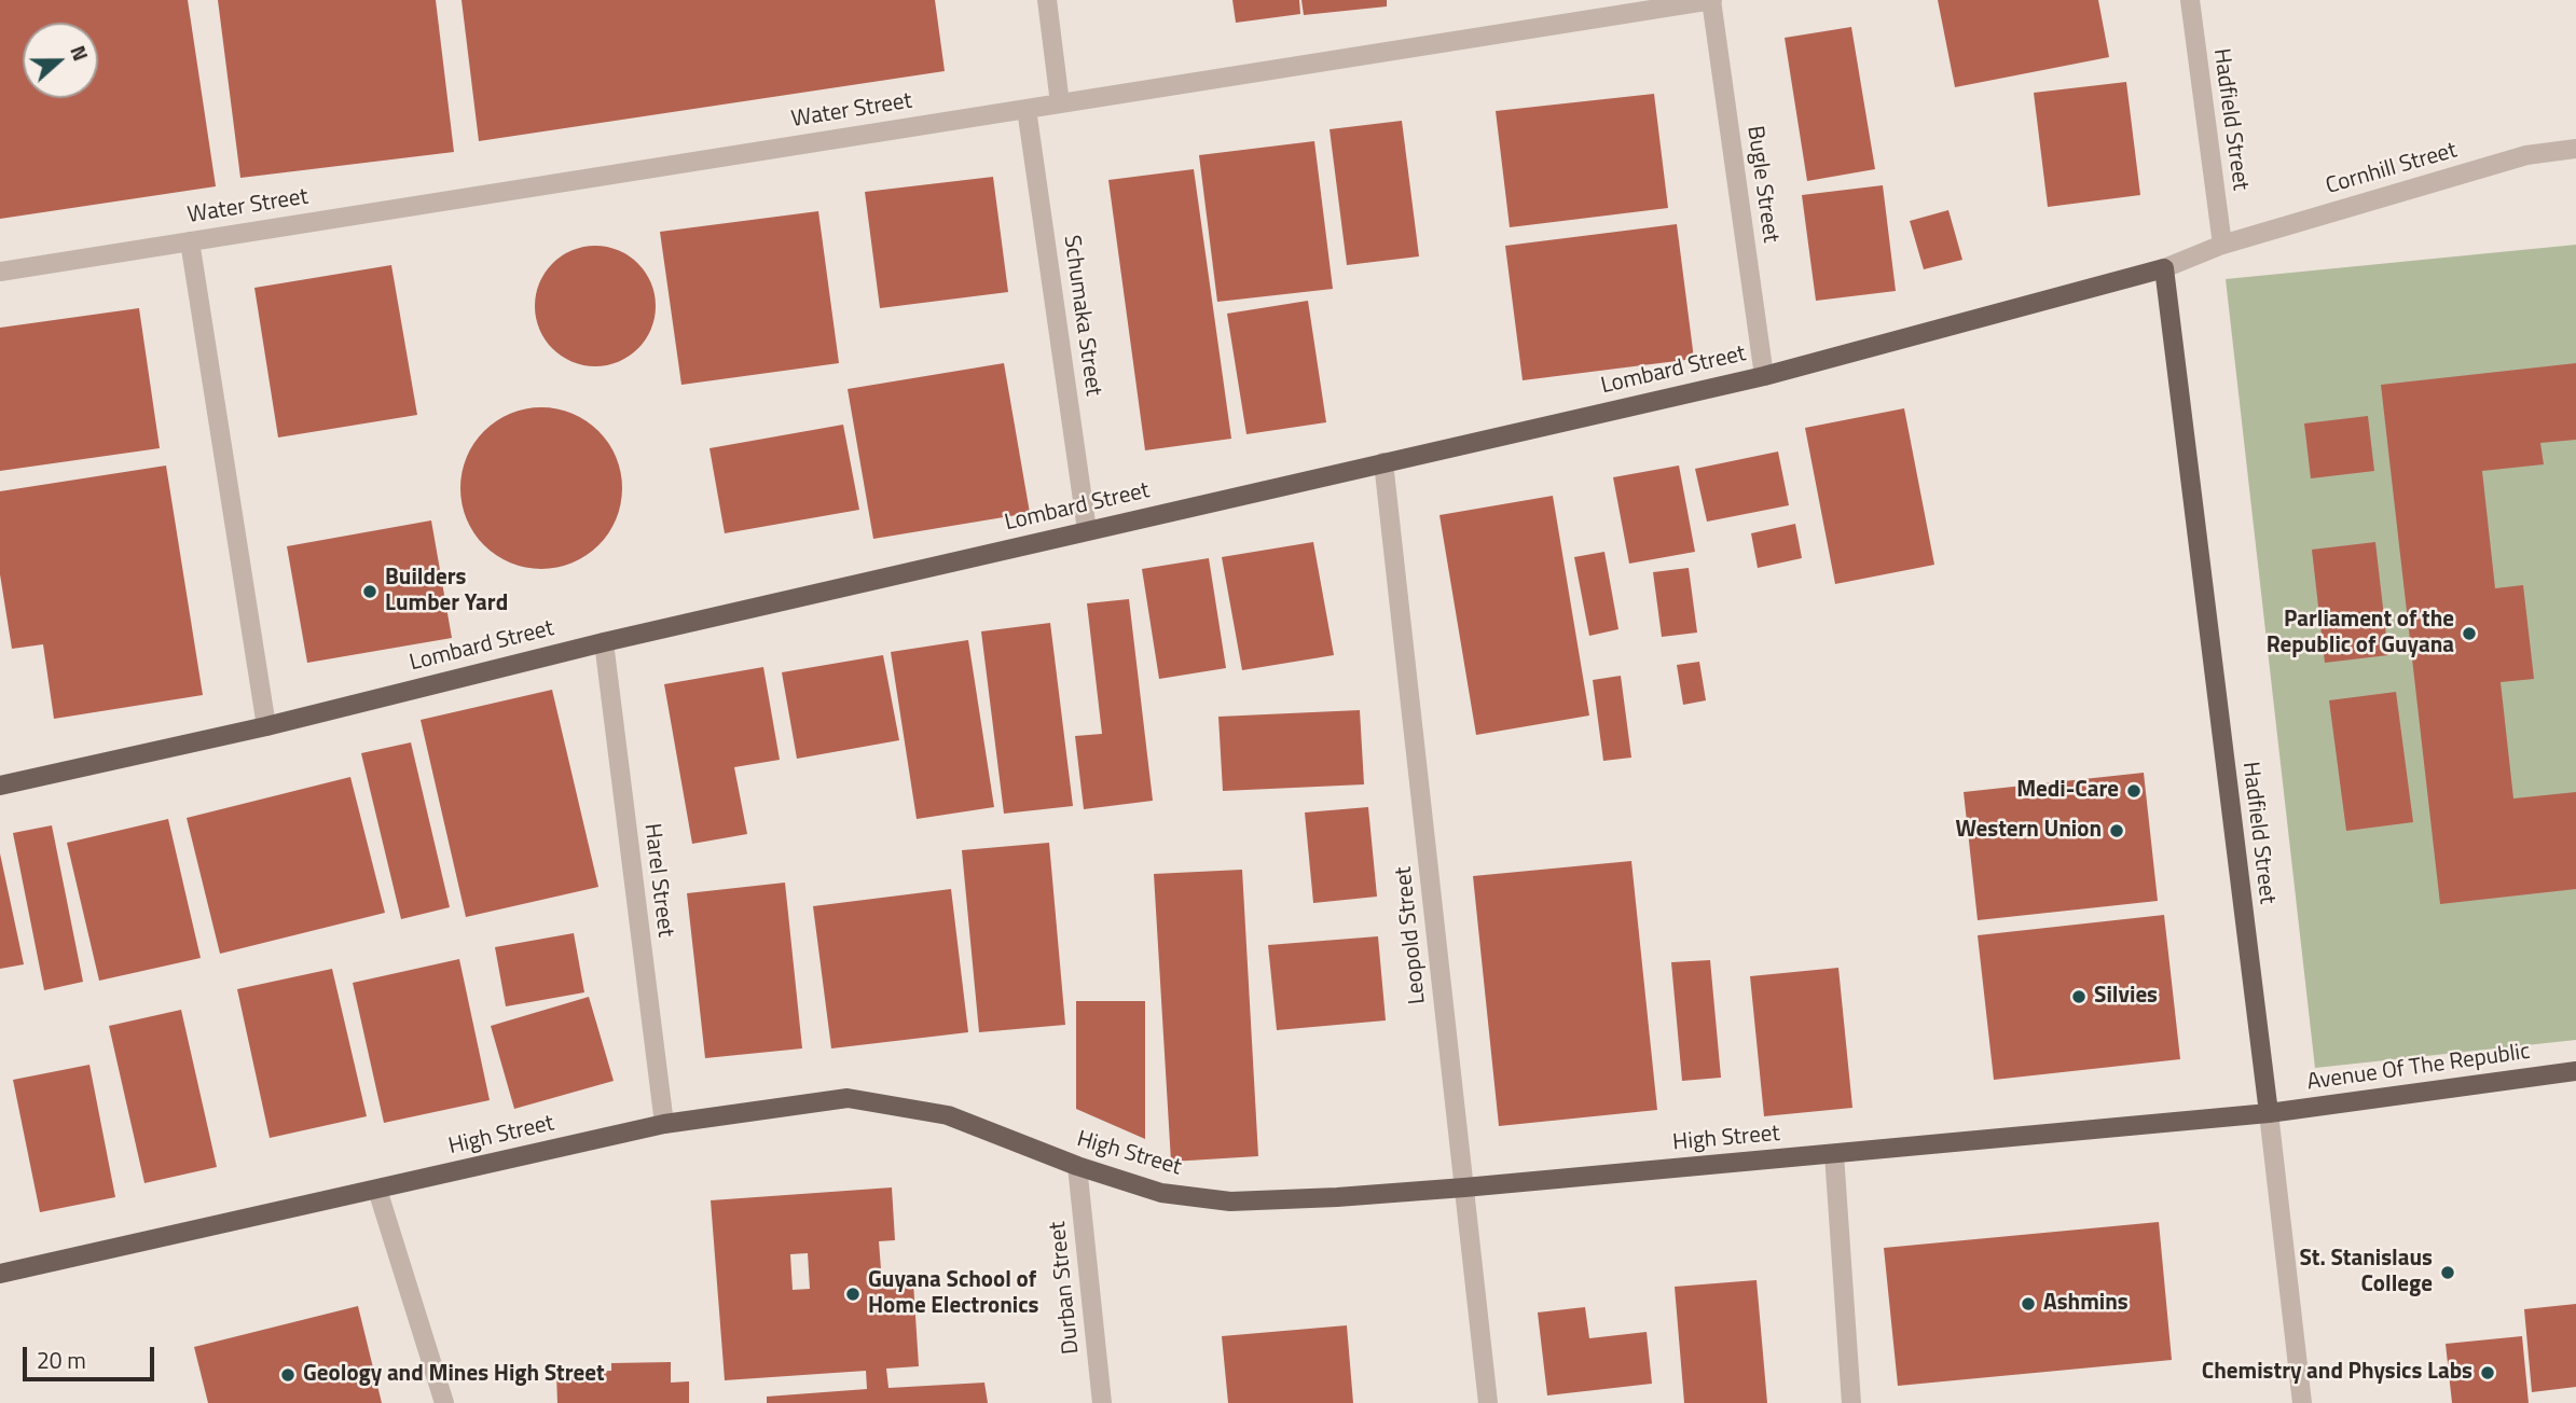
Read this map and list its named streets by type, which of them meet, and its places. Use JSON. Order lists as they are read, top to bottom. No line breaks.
{"streets":{"main road":["Hadfield Street","Lombard Street","Avenue Of The Republic","High Street"],"street":["Water Street","Cornhill Street","Bugle Street","Schumaka Street","Harel Street","Leopold Street","Durban Street"]},"crossings":[["Water Street","Bugle Street"],["Water Street","Schumaka Street"],["Hadfield Street","Cornhill Street"],["Hadfield Street","Lombard Street"],["Hadfield Street","Avenue Of The Republic"],["Hadfield Street","High Street"],["Cornhill Street","Lombard Street"],["Bugle Street","Lombard Street"],["Schumaka Street","Lombard Street"],["Lombard Street","Harel Street"],["Lombard Street","Leopold Street"],["Harel Street","High Street"],["Leopold Street","High Street"],["Avenue Of The Republic","High Street"],["High Street","Durban Street"]],"places":["Builders Lumber Yard","Parliament of the Republic of Guyana","Medi-Care","Western Union","Silvies","St. Stanislaus College","Guyana School of Home Electronics","Ashmins","Chemistry and Physics Labs","Geology and Mines High Street"],"scale_bar":"20 m","north":"right"}
